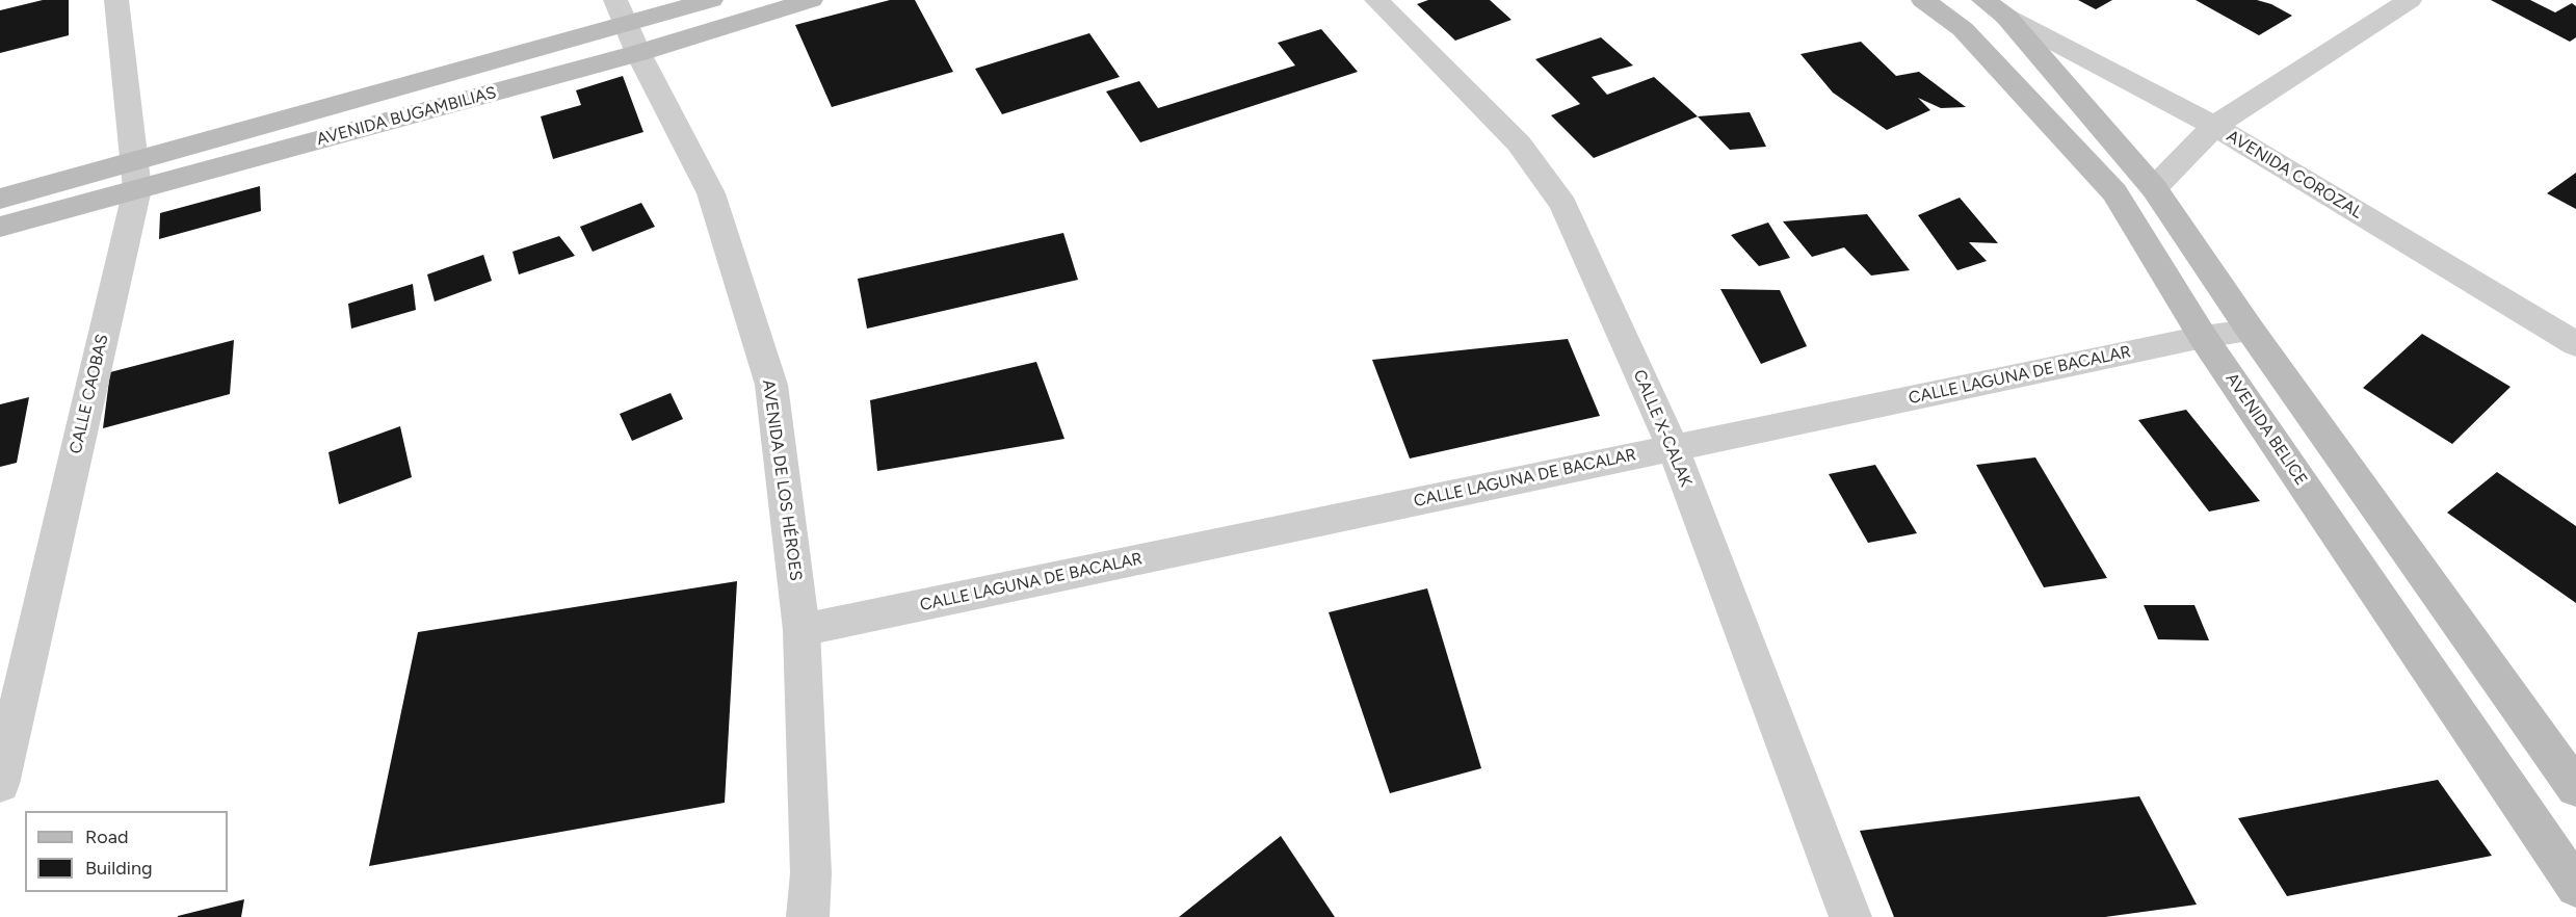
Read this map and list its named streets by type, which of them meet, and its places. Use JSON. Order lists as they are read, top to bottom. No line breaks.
{"streets":{"main road":["AVENIDA BUGAMBILIAS","AVENIDA BELICE"],"street":["AVENIDA COROZAL","CALLE LAGUNA DE BACALAR","CALLE CAOBAS","CALLE X-CALAK","AVENIDA DE LOS HÉROES"]},"crossings":[["AVENIDA BUGAMBILIAS","CALLE CAOBAS"],["AVENIDA BUGAMBILIAS","AVENIDA DE LOS HÉROES"],["CALLE LAGUNA DE BACALAR","CALLE X-CALAK"],["CALLE LAGUNA DE BACALAR","AVENIDA BELICE"],["CALLE LAGUNA DE BACALAR","AVENIDA DE LOS HÉROES"]],"legend":["Road","Building"]}
